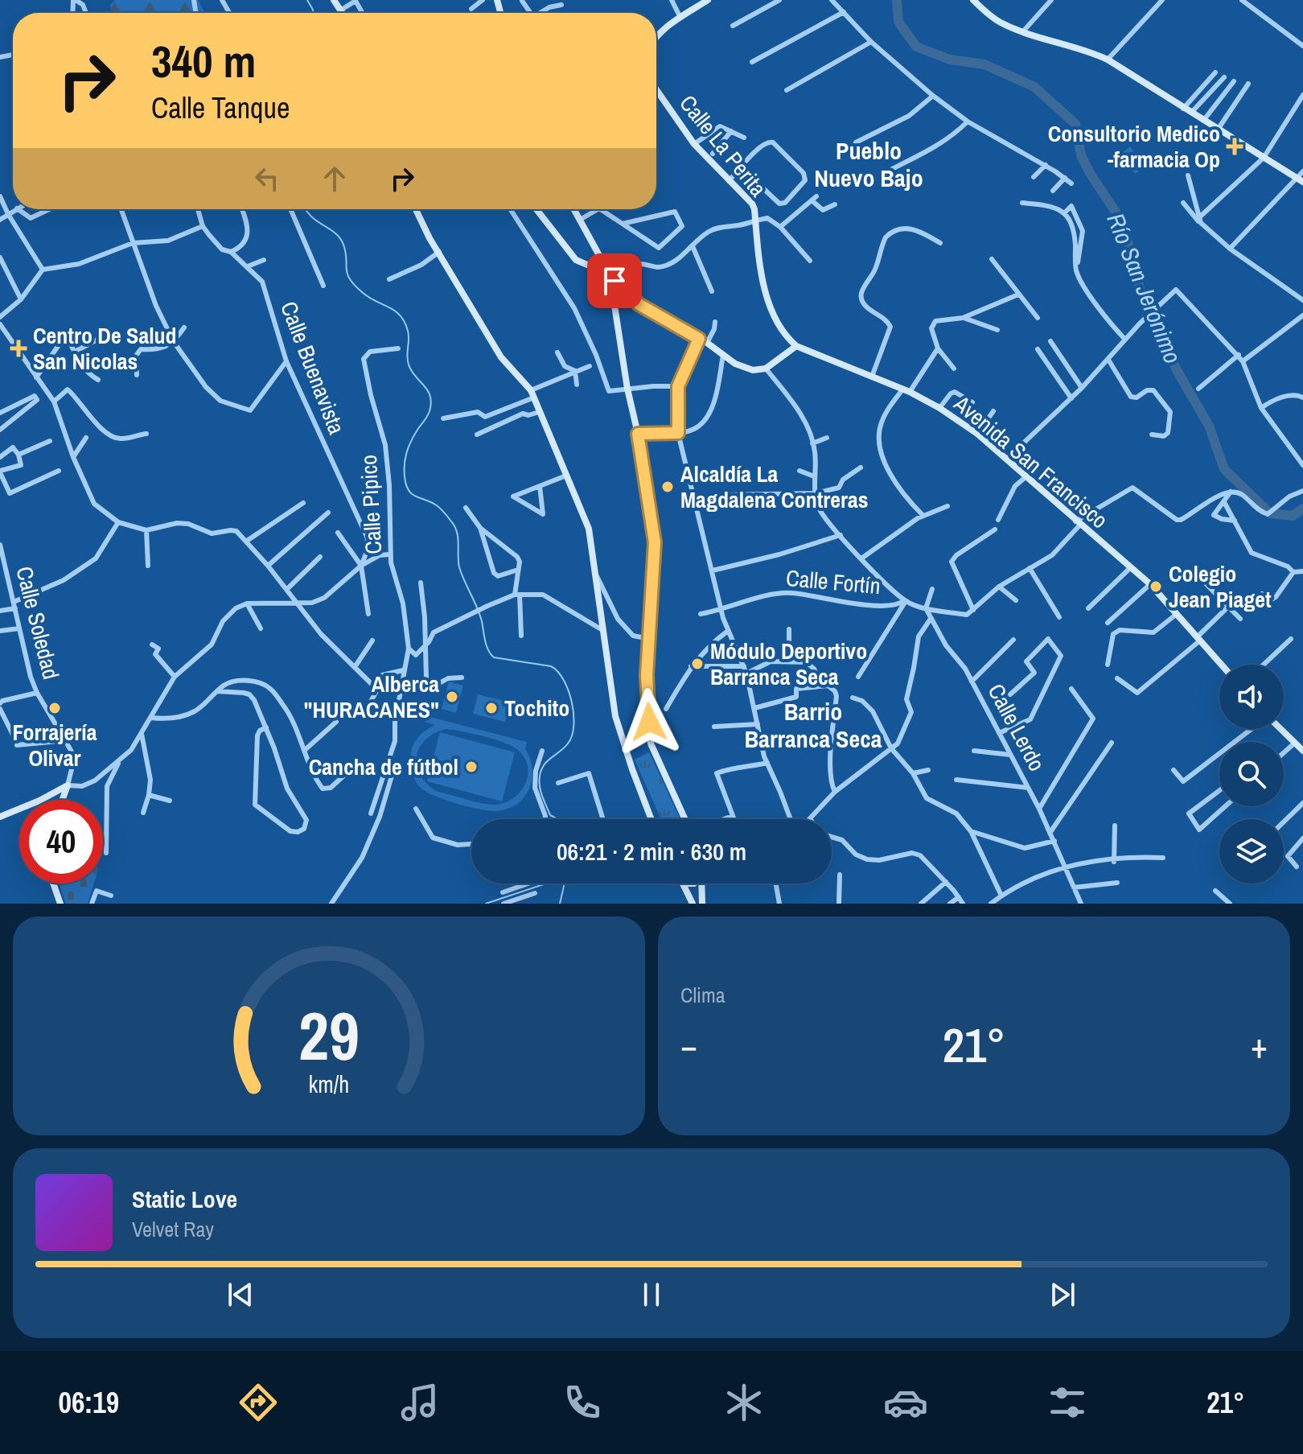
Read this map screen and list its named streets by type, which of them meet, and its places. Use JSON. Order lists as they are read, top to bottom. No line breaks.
{"streets":{"street":["Calle La Perita","Calle Buenavista","Avenida San Francisco","Calle Pipico","Calle Fortín","Calle Soledad","Calle Lerdo"]},"crossings":[["Calle La Perita","Avenida San Francisco"]],"districts":["Pueblo Nuevo Bajo","Barrio Barranca Seca"],"water":["Río San Jerónimo"],"places":{"health":["Consultorio Medico -farmacia Op","Centro De Salud San Nicolas"],"other":["Alcaldía La Magdalena Contreras","Colegio Jean Piaget","Módulo Deportivo Barranca Seca","Alberca \"HURACANES\"","Forrajería Olivar","Tochito","Cancha de fútbol"]},"page":{"turn":["340 m","Calle Tanque"],"limit":"40","trip":"06:21 · 2 min · 630 m","tile":"Clima","heat":["−","21°","+"],"song":["Static Love","Velvet Ray"],"tabs":["06:19","21°"],"gauge":["29","km/h"]}}
